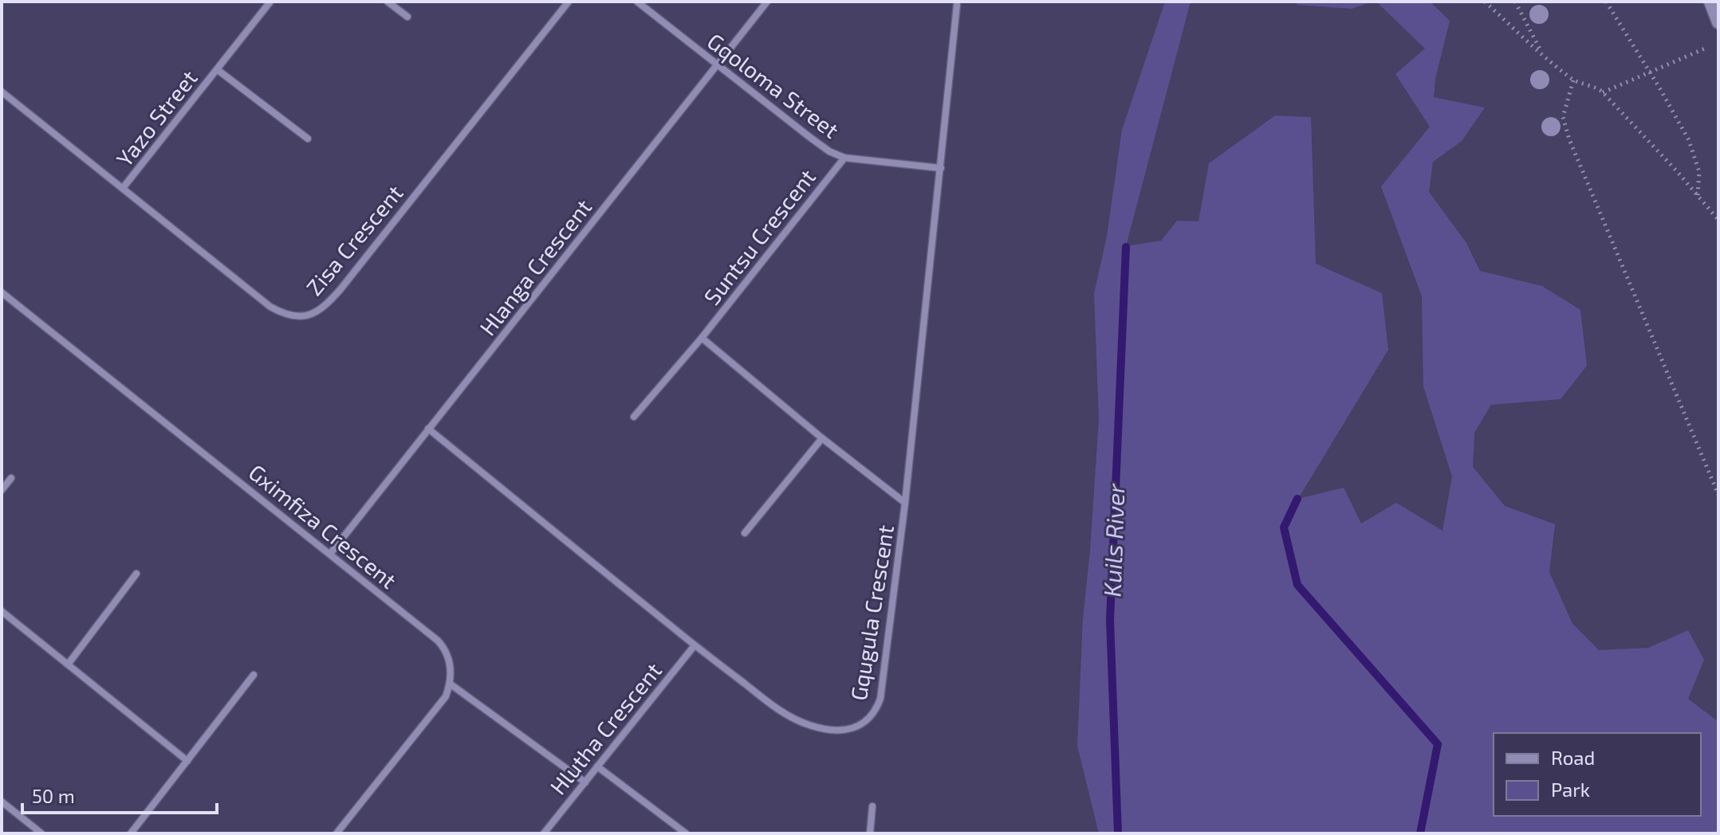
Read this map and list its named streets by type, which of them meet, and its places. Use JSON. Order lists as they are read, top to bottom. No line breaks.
{"streets":{"street":["Gqoloma Street","Yazo Street","Suntsu Crescent","Zisa Crescent","Hlanga Crescent","Gximfiza Crescent","Gqugula Crescent","Hlutha Crescent"]},"crossings":[["Gqoloma Street","Suntsu Crescent"],["Gqoloma Street","Hlanga Crescent"],["Gqoloma Street","Gqugula Crescent"],["Yazo Street","Zisa Crescent"],["Suntsu Crescent","Gqugula Crescent"],["Hlanga Crescent","Gximfiza Crescent"],["Hlanga Crescent","Gqugula Crescent"],["Gqugula Crescent","Hlutha Crescent"]],"water":["Kuils River"],"legend":["Road","Park"],"scale_bar":"50 m"}
